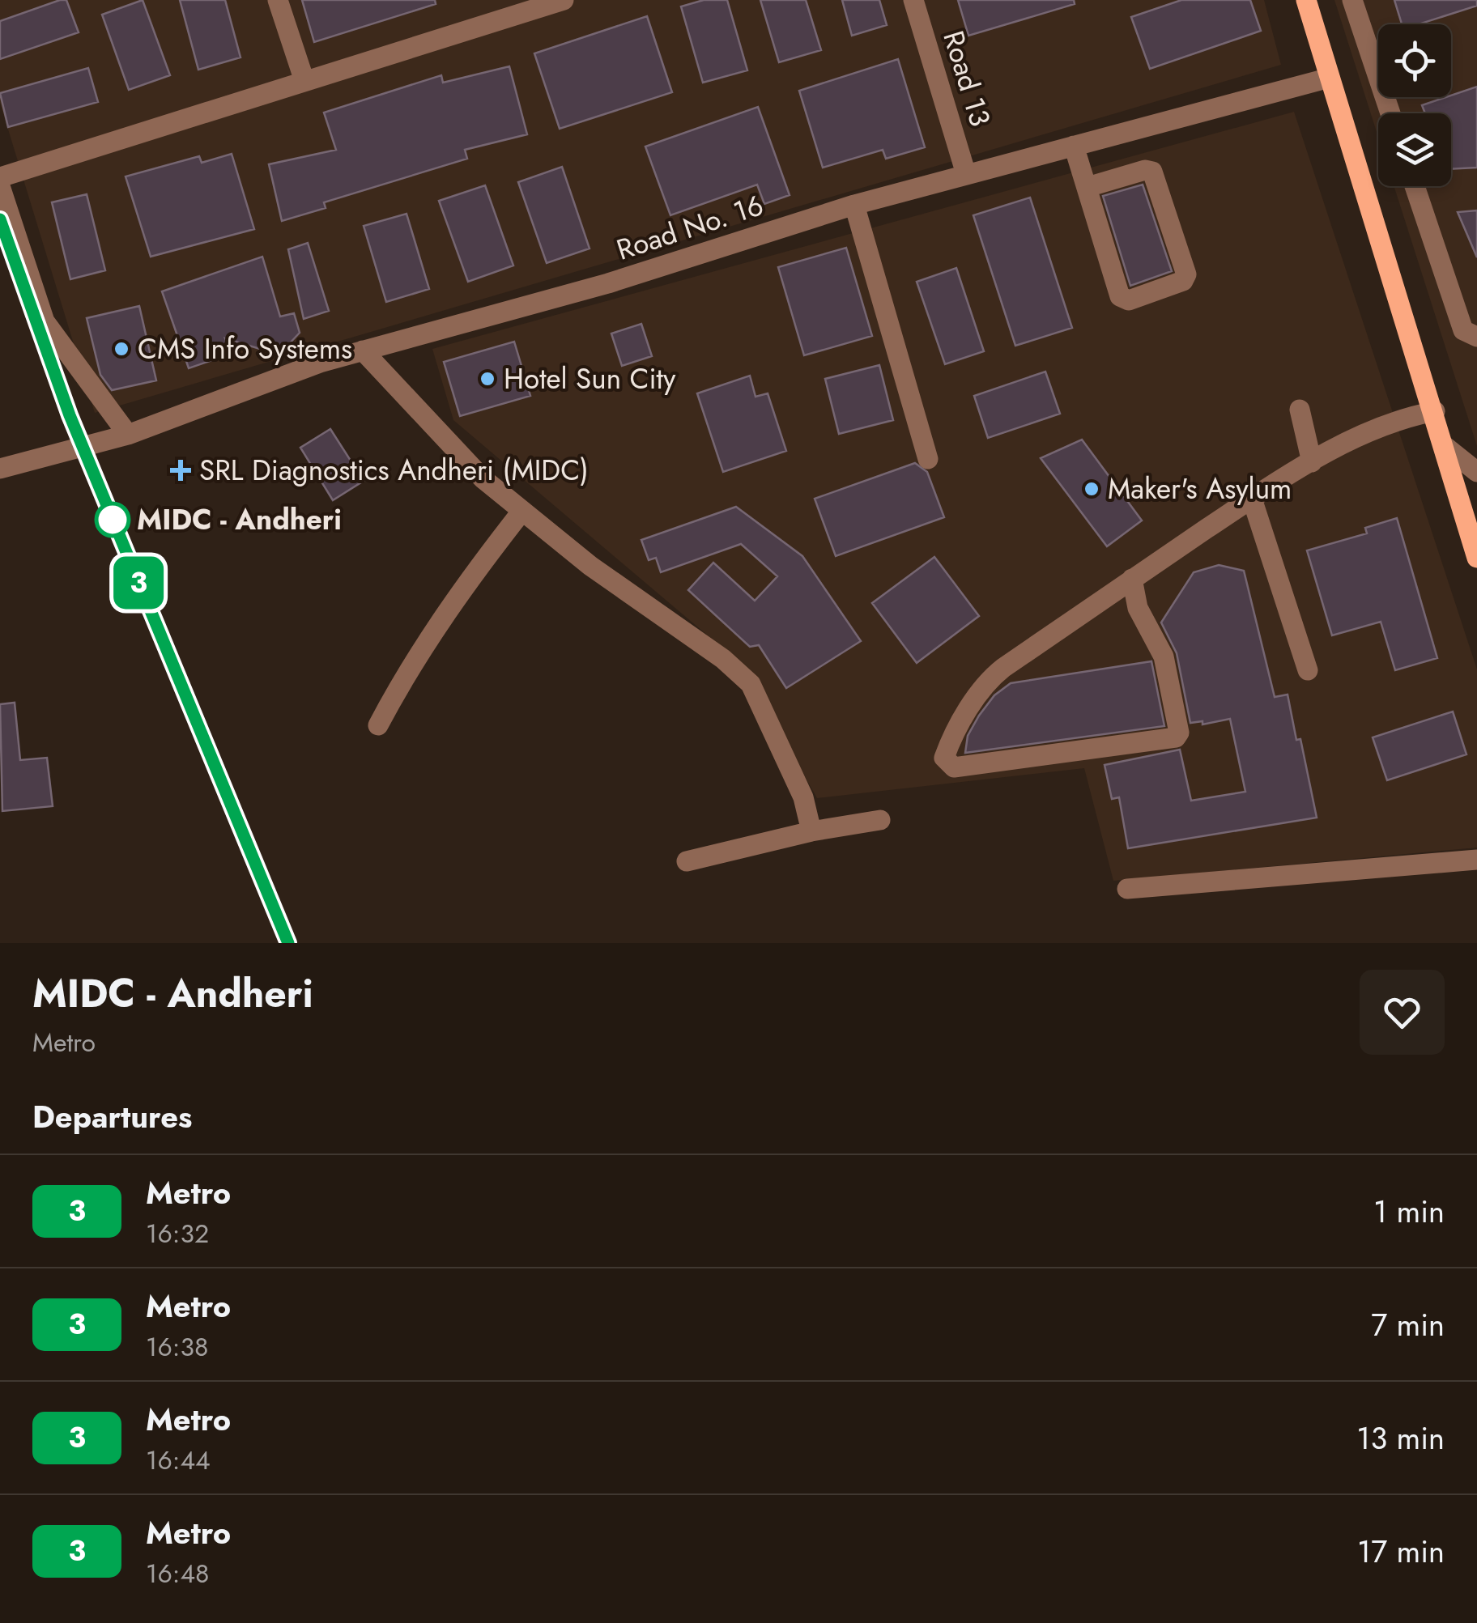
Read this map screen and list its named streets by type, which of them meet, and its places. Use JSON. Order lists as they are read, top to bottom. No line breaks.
{"streets":{"street":["Road 13","Road No. 16"]},"crossings":[["Road 13","Road No. 16"]],"places":{"other":["CMS Info Systems","Hotel Sun City","Maker's Asylum","MIDC - Andheri"],"health":["SRL Diagnostics Andheri (MIDC)"]},"lines":["metro line 3"],"page":{"on_map":"3","heading":[["MIDC - Andheri","Metro"],"Departures"],"list":[{"mark":"3","name":"Metro","note":"16:32","value":"1 min"},{"mark":"3","name":"Metro","note":"16:38","value":"7 min"},{"mark":"3","name":"Metro","note":"16:44","value":"13 min"},{"mark":"3","name":"Metro","note":"16:48","value":"17 min"}]}}
